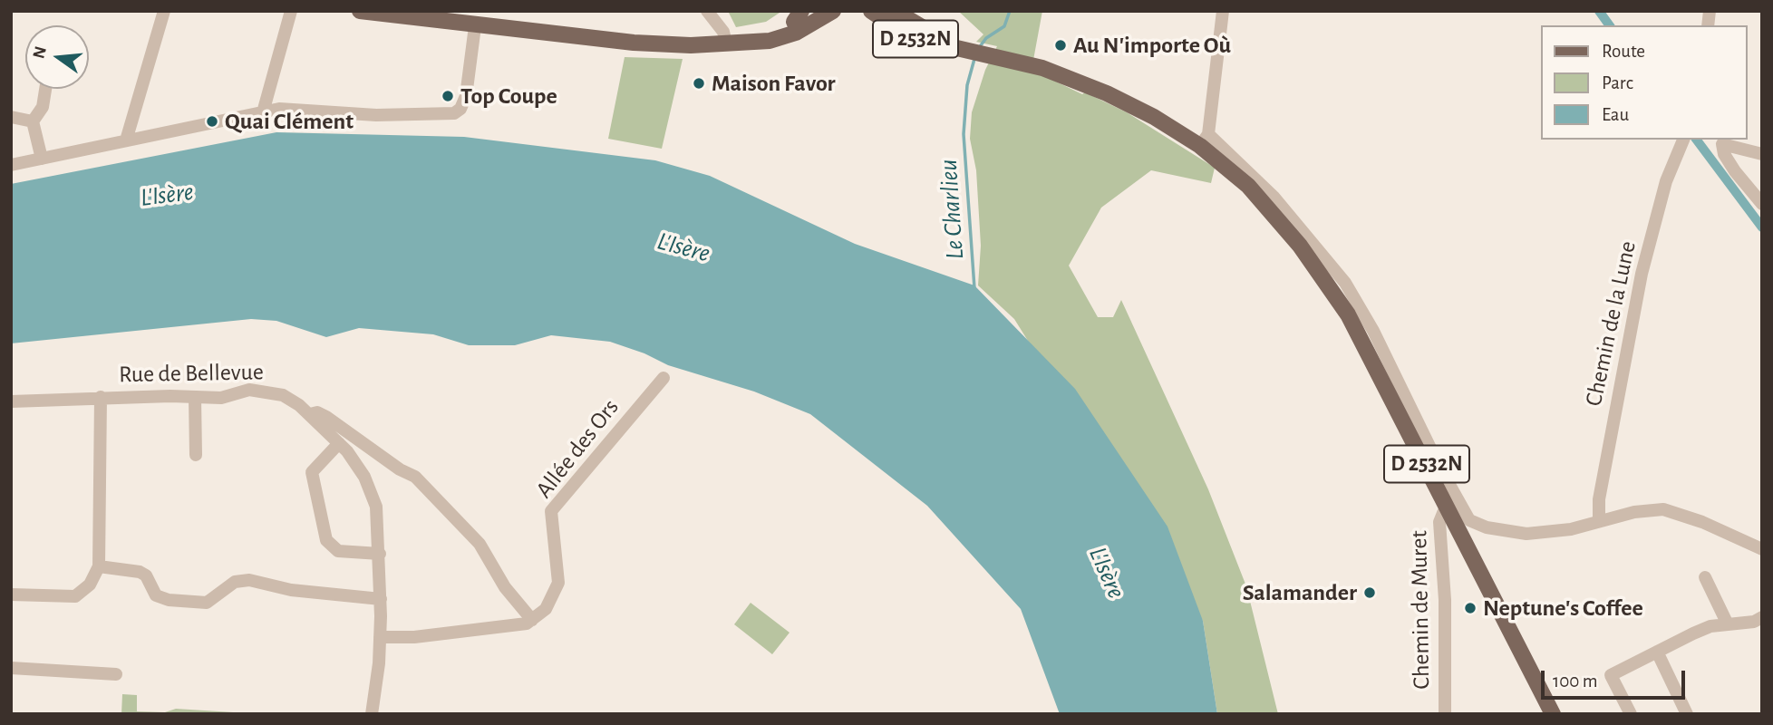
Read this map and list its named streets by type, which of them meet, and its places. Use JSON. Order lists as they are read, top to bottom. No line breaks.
{"streets":{"main road":["D 2532N"],"street":["Chemin de la Lune","Rue de Bellevue","Allée des Ors","Chemin de Muret"]},"crossings":[["D 2532N","Chemin de Muret"]],"water":["L'Isère","Le Charlieu"],"places":["Au N'importe Où","Maison Favor","Top Coupe","Quai Clément","Salamander","Neptune's Coffee"],"legend":["Route","Parc","Eau"],"scale_bar":"100 m","north":"left"}
